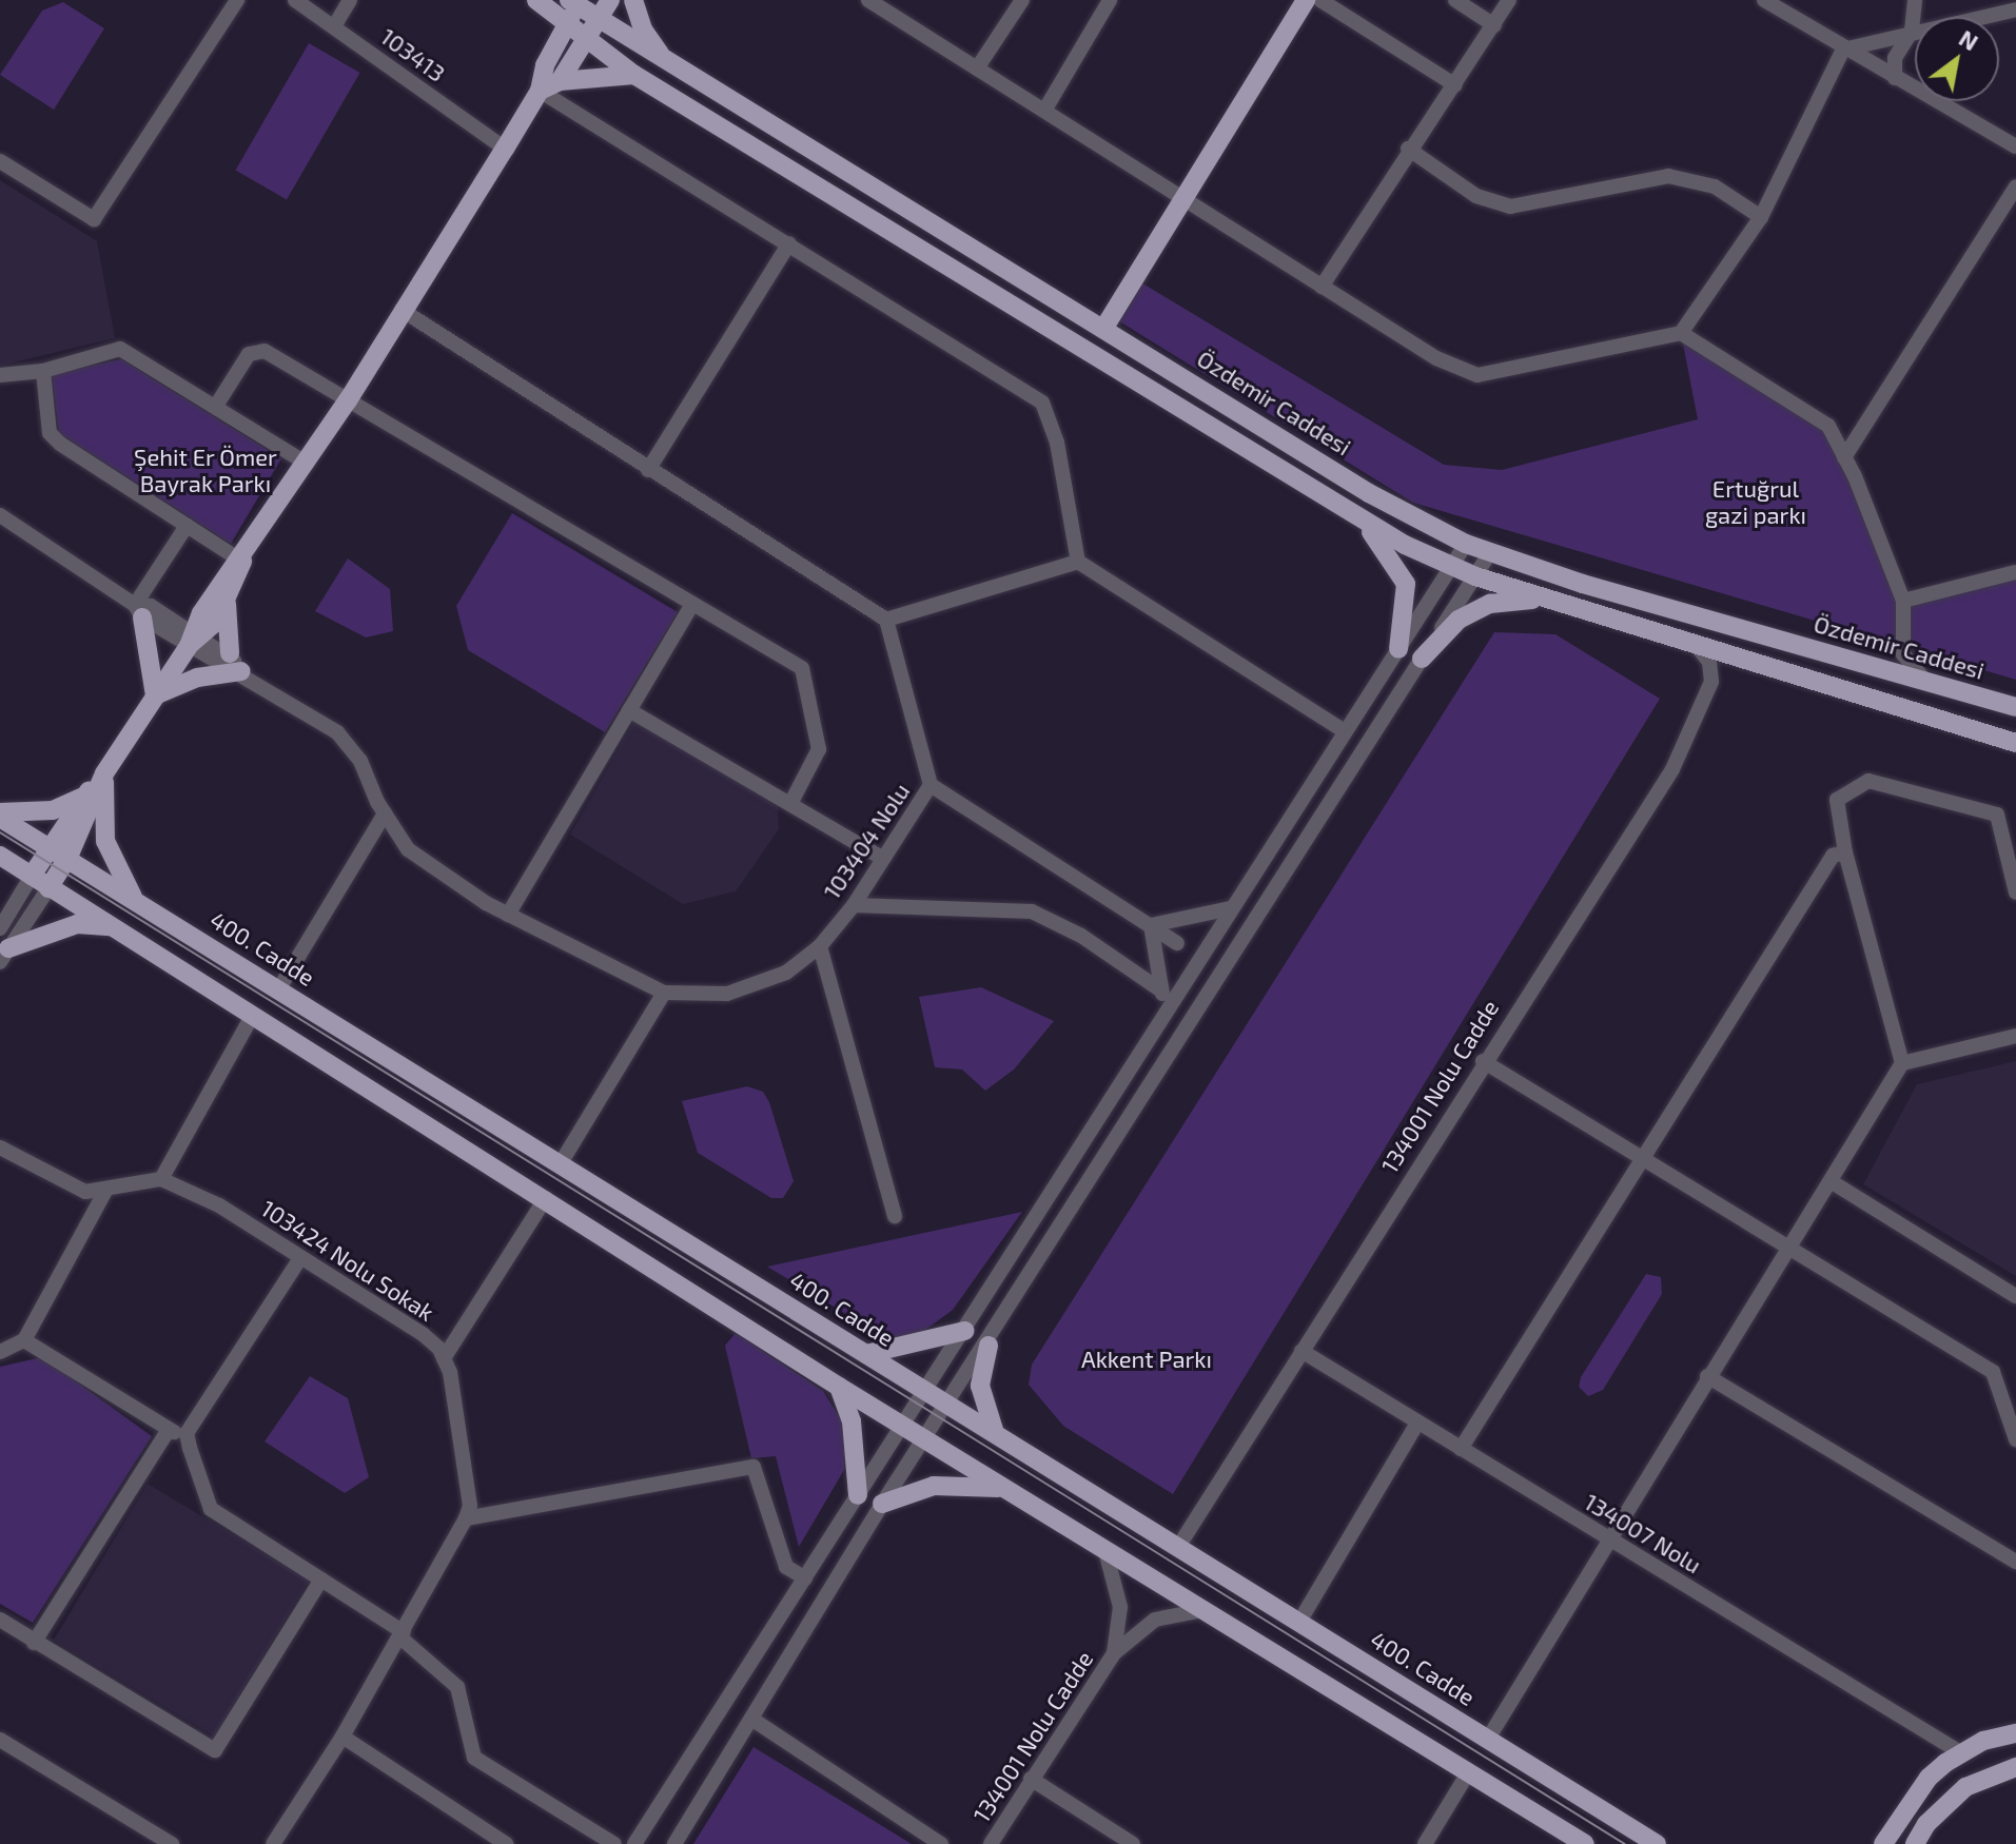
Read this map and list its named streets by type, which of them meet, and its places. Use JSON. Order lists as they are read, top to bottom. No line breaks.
{"streets":{"main road":["Özdemir Caddesi","400. Cadde"],"street":["103413","103404 Nolu","134001 Nolu Cadde","103424 Nolu Sokak","134007 Nolu"]},"crossings":[["103404 Nolu","400. Cadde"],["400. Cadde","134001 Nolu Cadde"],["134001 Nolu Cadde","134007 Nolu"]],"parks":["Şehit Er Ömer Bayrak Parkı","Ertuğrul gazi parkı","Akkent Parkı"],"north":"top right"}
